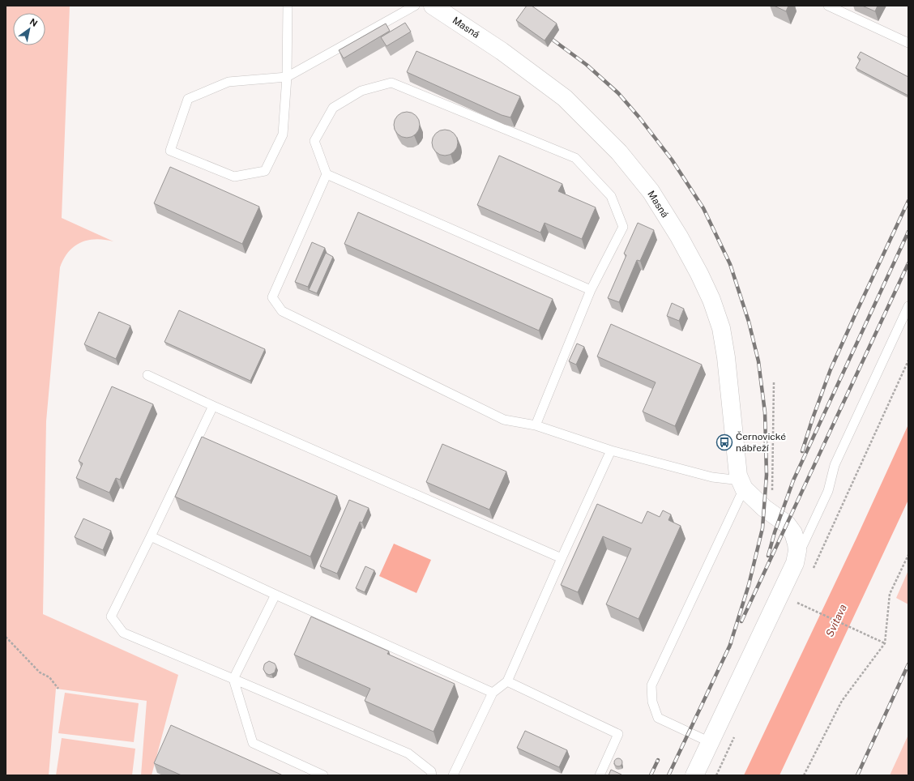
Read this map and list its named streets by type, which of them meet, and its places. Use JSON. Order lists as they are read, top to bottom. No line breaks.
{"streets":{"street":["Masná"]},"water":["Svitava"],"places":{"bus stop":["Černovické nábřeží"]},"north":"top right"}
